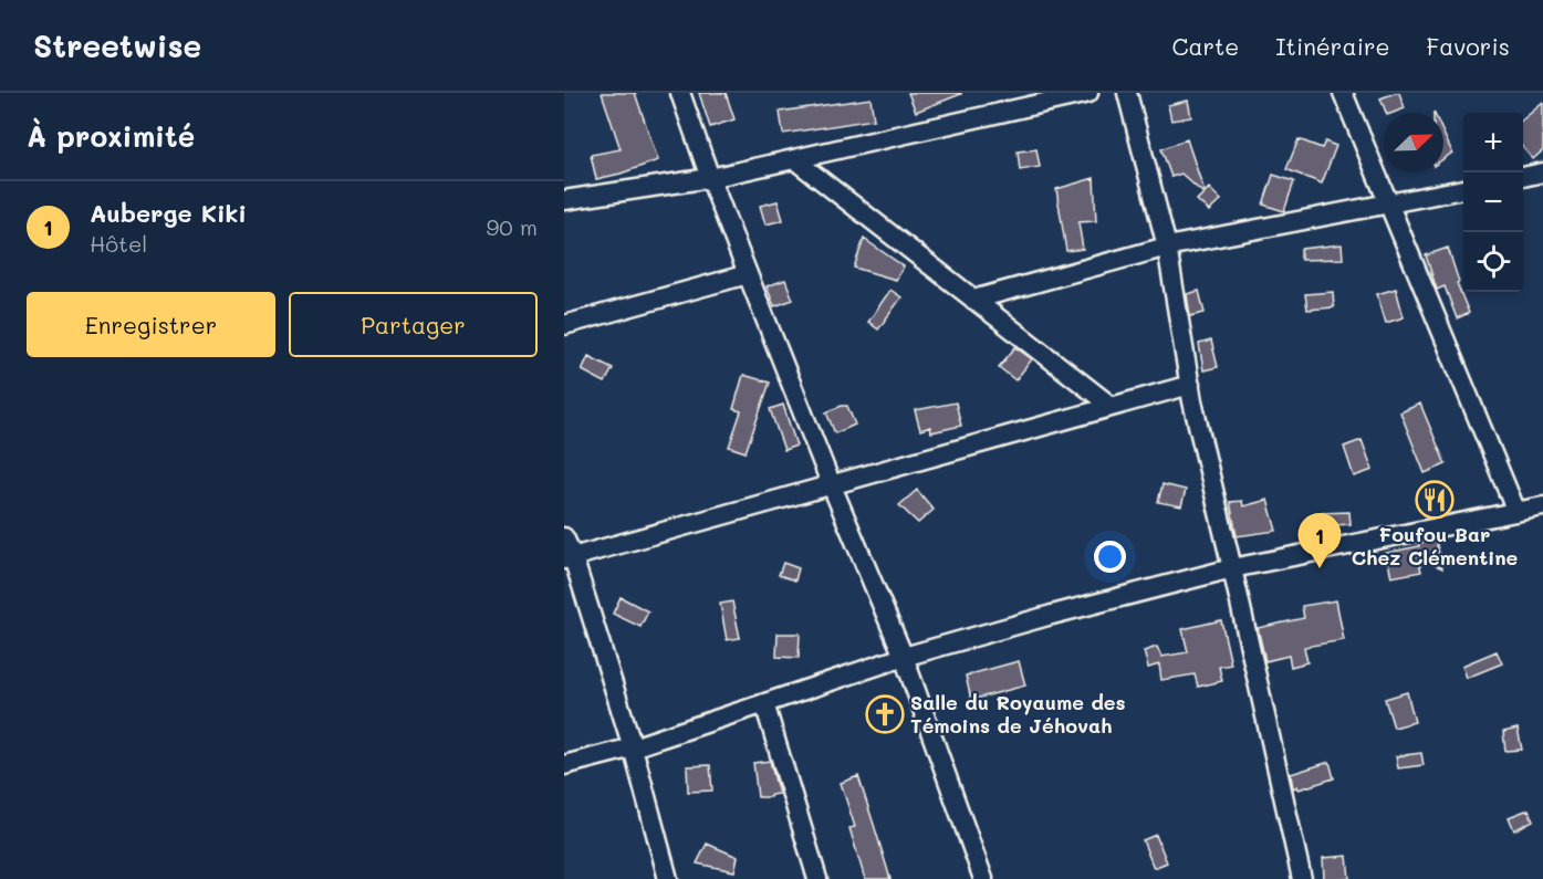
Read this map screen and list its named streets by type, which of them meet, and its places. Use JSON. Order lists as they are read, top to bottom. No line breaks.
{"places":{"restaurant":["Foufou Bar Chez Clémentine"],"church":["Salle du Royaume des Témoins de Jéhovah"]},"north":"top right","page":{"header":"Streetwise","nav":["Carte","Itinéraire","Favoris"],"heading":"À proximité","map_buttons":["+","−"],"list":[{"mark":"1","name":"Auberge Kiki","note":"Hôtel","value":"90 m"}],"buttons":["Enregistrer","Partager"],"pins":"1"}}
